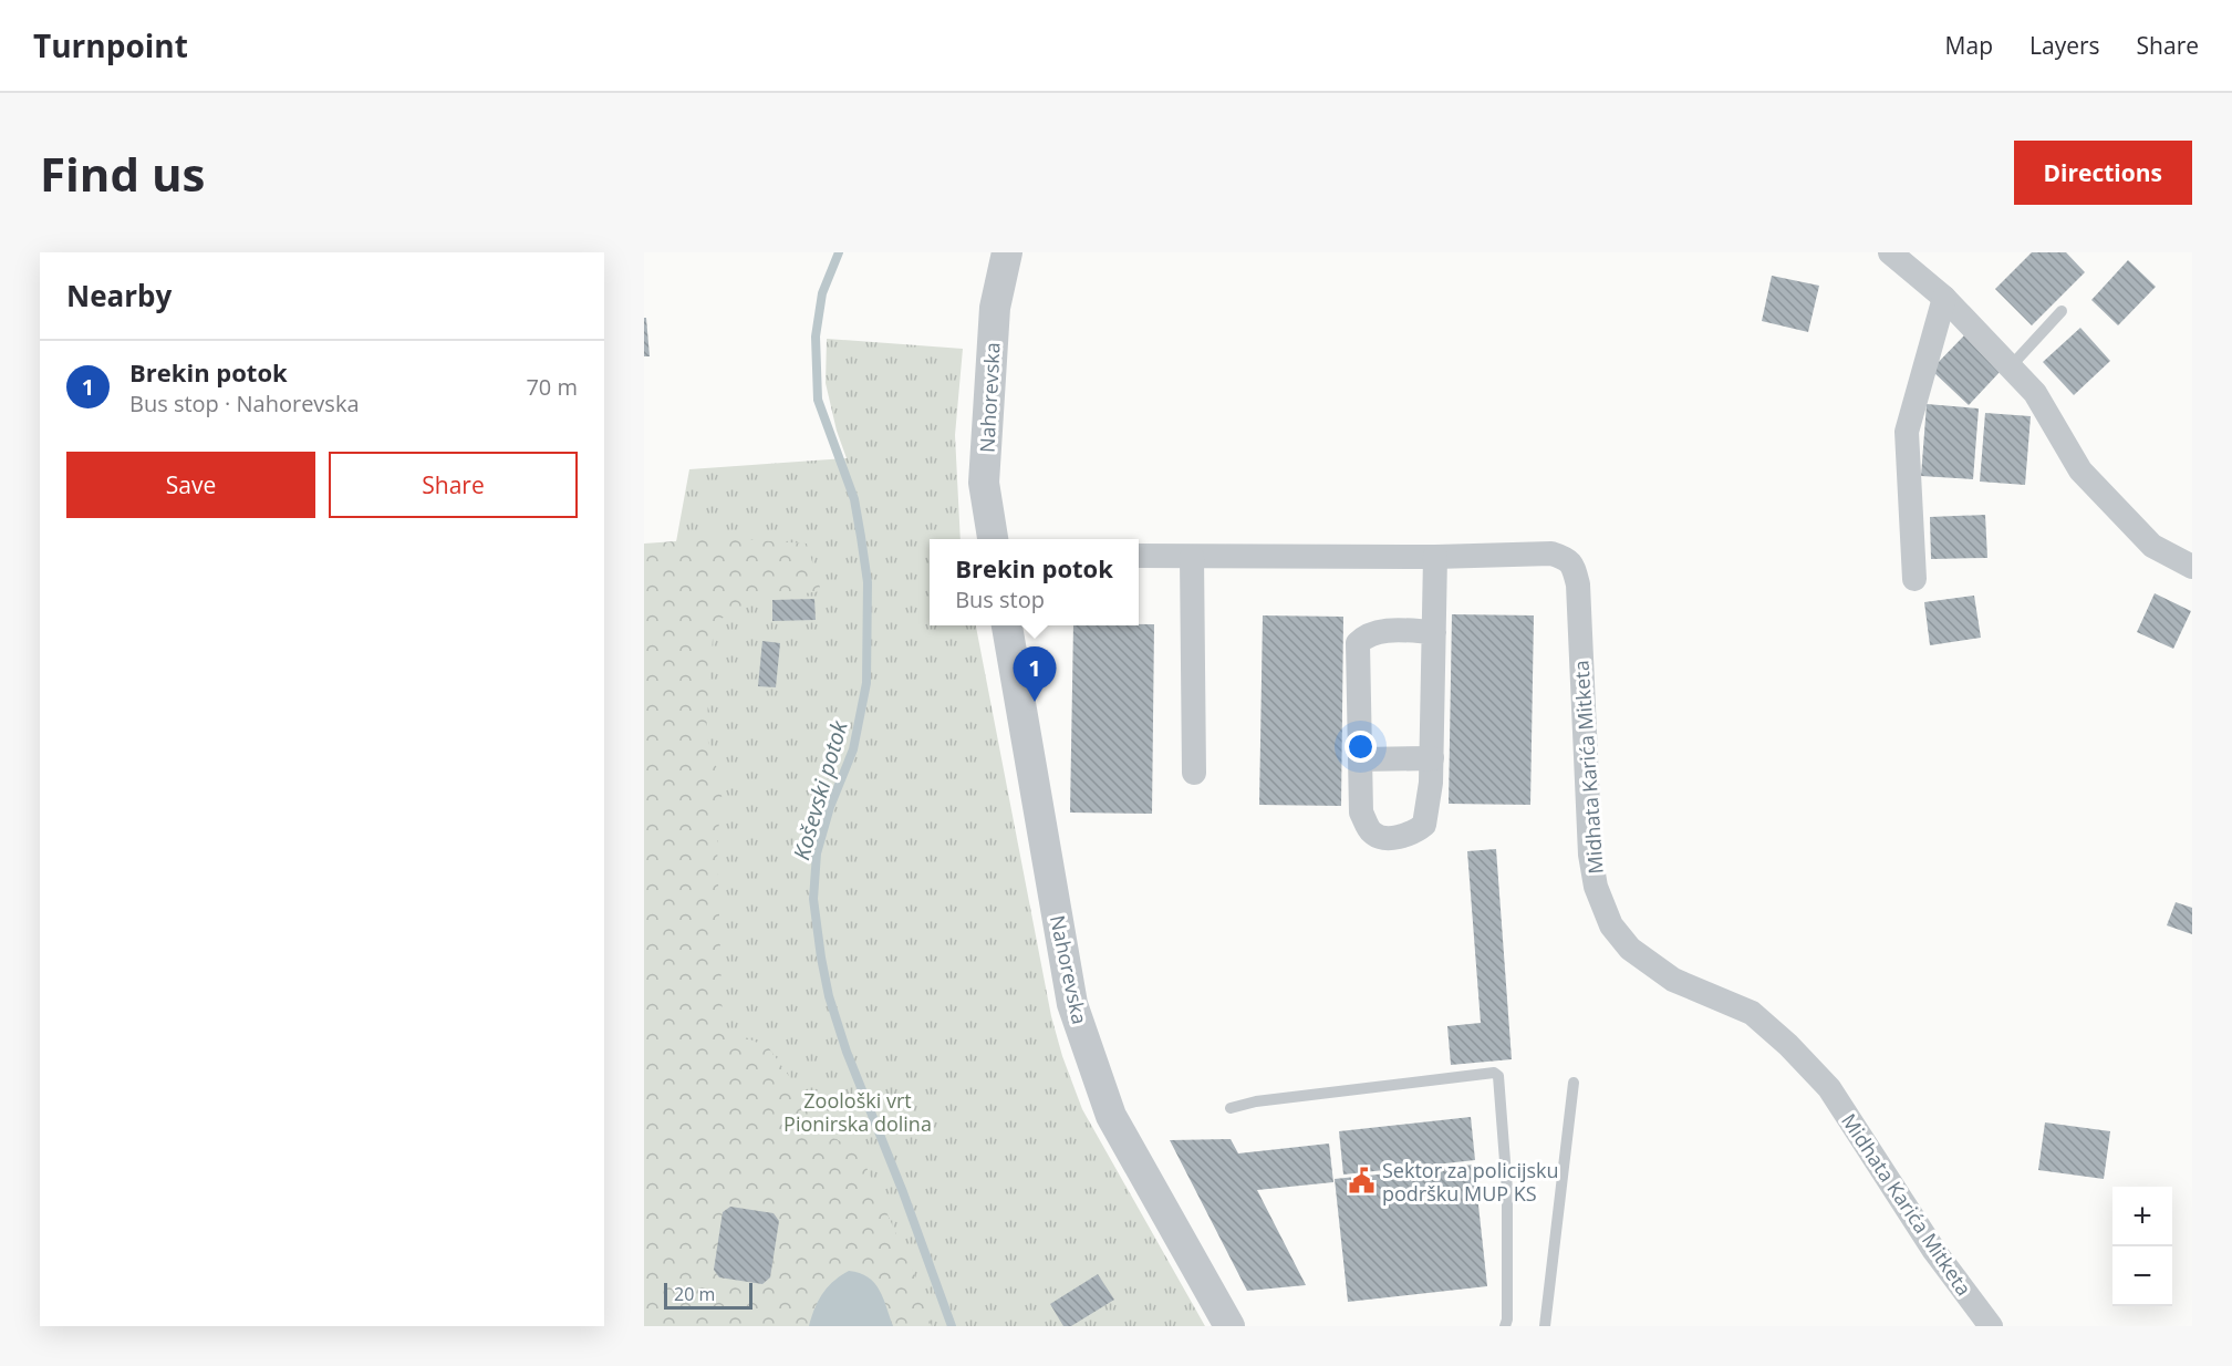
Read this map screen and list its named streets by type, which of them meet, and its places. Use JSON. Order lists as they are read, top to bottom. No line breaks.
{"streets":{"street":["Nahorevska","Midhata Karića Mitketa"]},"water":["Koševski potok"],"parks":["Zoološki vrt Pionirska dolina"],"places":{"public building":["Sektor za policijsku podršku MUP KS"]},"scale_bar":"20 m","page":{"header":"Turnpoint","nav":["Map","Layers","Share"],"buttons":["Directions",["Save","Share"]],"title":"Find us","heading":"Nearby","list":[{"mark":"1","name":"Brekin potok","note":"Bus stop · Nahorevska","value":"70 m"}],"popup":["Brekin potok","Bus stop"],"pins":"1","map_buttons":["+","−"],"scale":"20 m"}}
